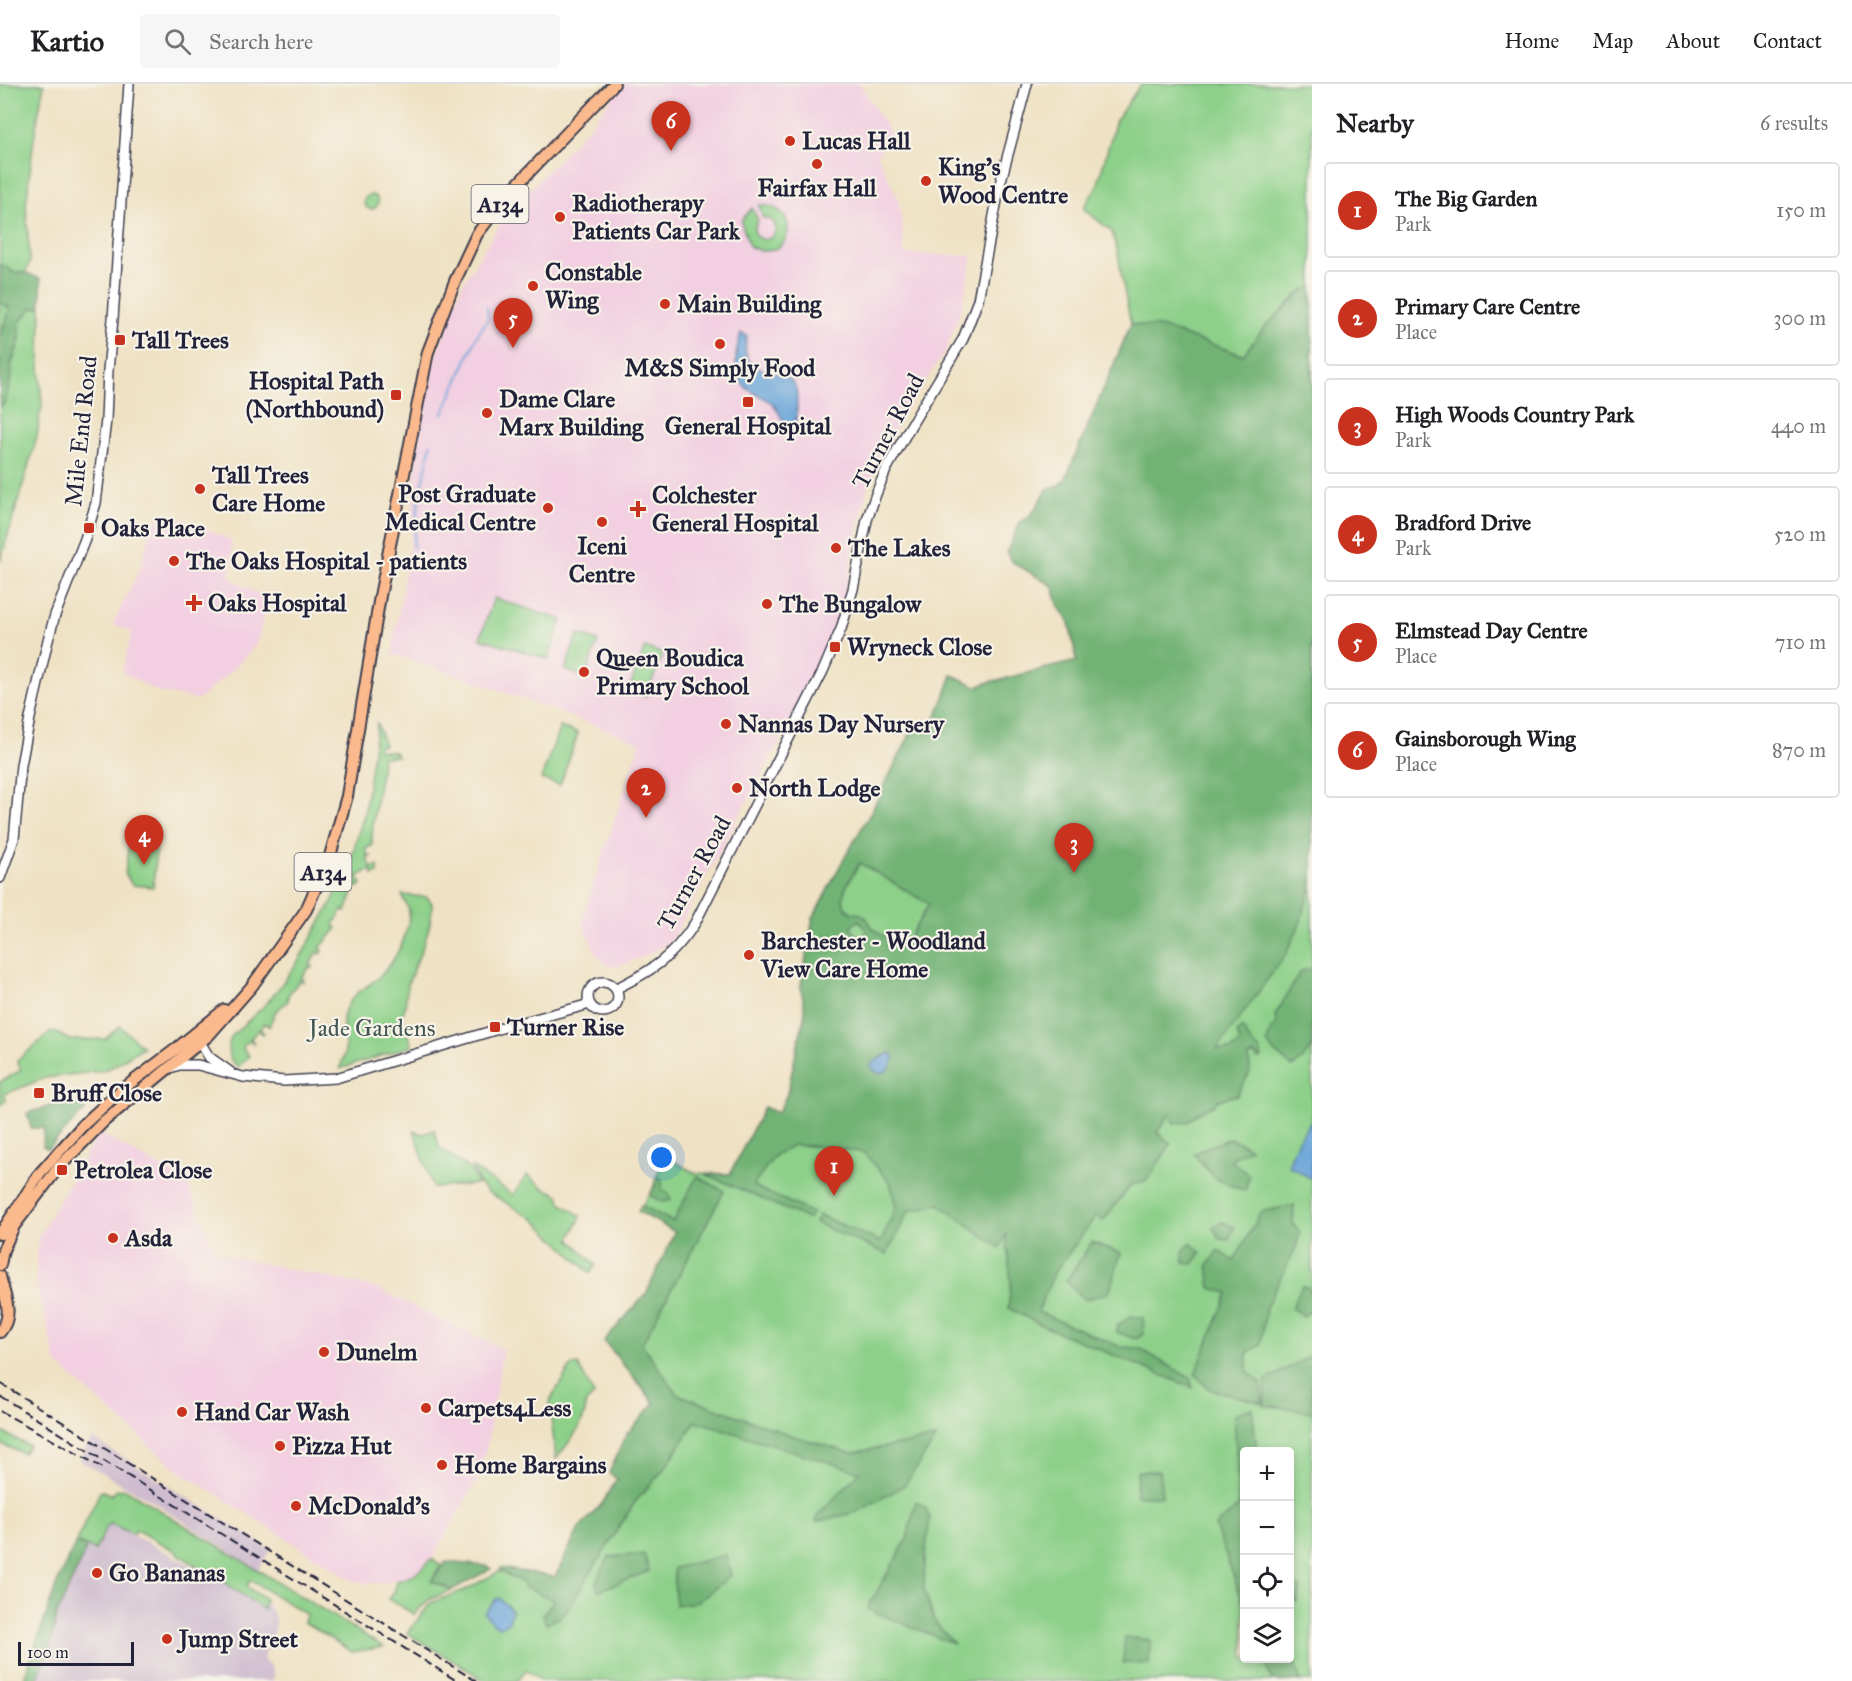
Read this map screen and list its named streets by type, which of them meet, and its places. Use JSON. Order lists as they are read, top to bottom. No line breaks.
{"streets":{"main road":["A134"],"street":["Mile End Road","Turner Road"]},"parks":["Jade Gardens"],"places":{"other":["Lucas Hall","Fairfax Hall","King's Wood Centre","Radiotherapy Patients Car Park","Constable Wing","Main Building","M&S Simply Food","Dame Clare Marx Building","Tall Trees Care Home","Post Graduate Medical Centre","Iceni Centre","The Lakes","The Oaks Hospital - patients","The Bungalow","Queen Boudica Primary School","Nannas Day Nursery","North Lodge","Barchester - Woodland View Care Home","Asda","Dunelm","Carpets4Less","Hand Car Wash","Pizza Hut","Home Bargains","McDonald's","Go Bananas","Jump Street"],"transit":["Tall Trees","Hospital Path (Northbound)","General Hospital","Oaks Place","Wryneck Close","Turner Rise","Bruff Close","Petrolea Close"],"health":["Colchester General Hospital","Oaks Hospital"]},"scale_bar":"100 m","page":{"header":"Kartio","search":"Search here","nav":["Home","Map","About","Contact"],"heading":["Nearby","6 results"],"pins":["6","5","2","4","3","1"],"list":[{"mark":"1","name":"The Big Garden","note":"Park","value":"150 m"},{"mark":"2","name":"Primary Care Centre","note":"Place","value":"300 m"},{"mark":"3","name":"High Woods Country Park","note":"Park","value":"440 m"},{"mark":"4","name":"Bradford Drive","note":"Park","value":"520 m"},{"mark":"5","name":"Elmstead Day Centre","note":"Place","value":"710 m"},{"mark":"6","name":"Gainsborough Wing","note":"Place","value":"870 m"}],"map_buttons":["+","−"],"scale":"100 m"}}
